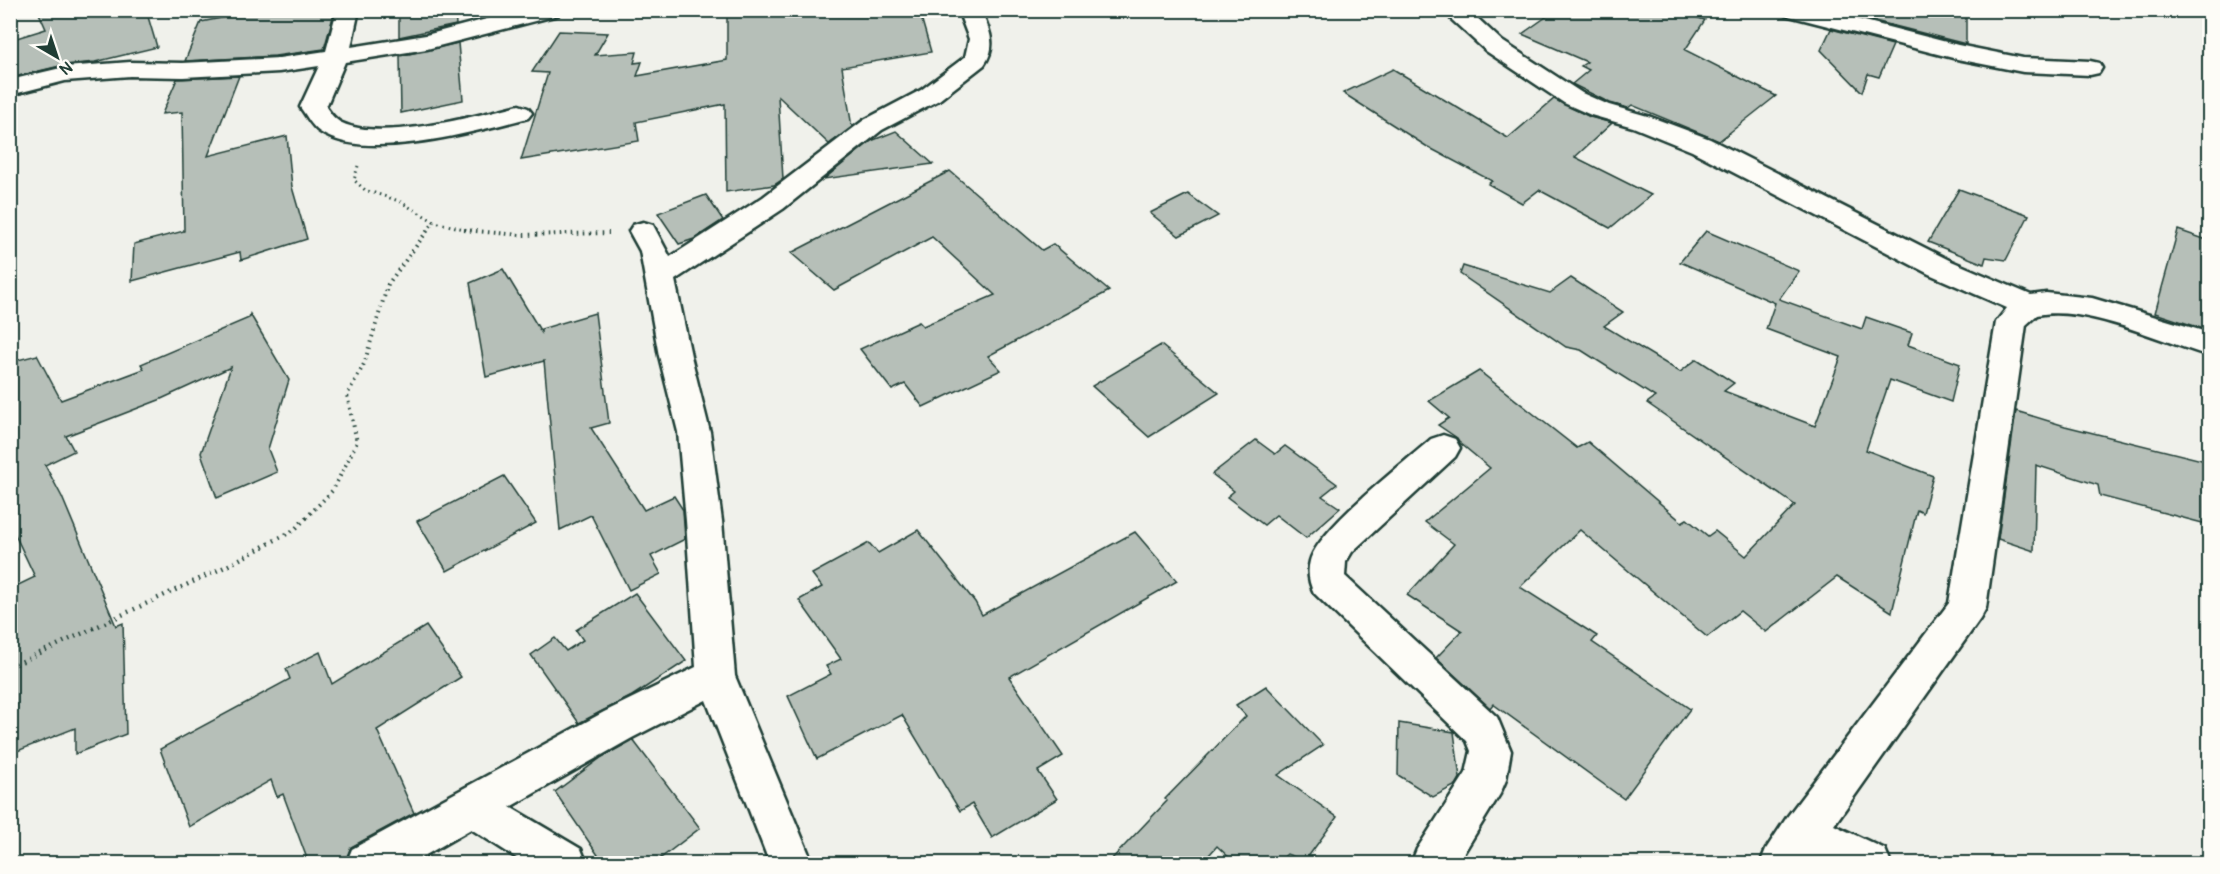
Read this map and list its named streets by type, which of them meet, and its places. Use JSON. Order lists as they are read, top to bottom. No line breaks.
{"north":"bottom right"}
